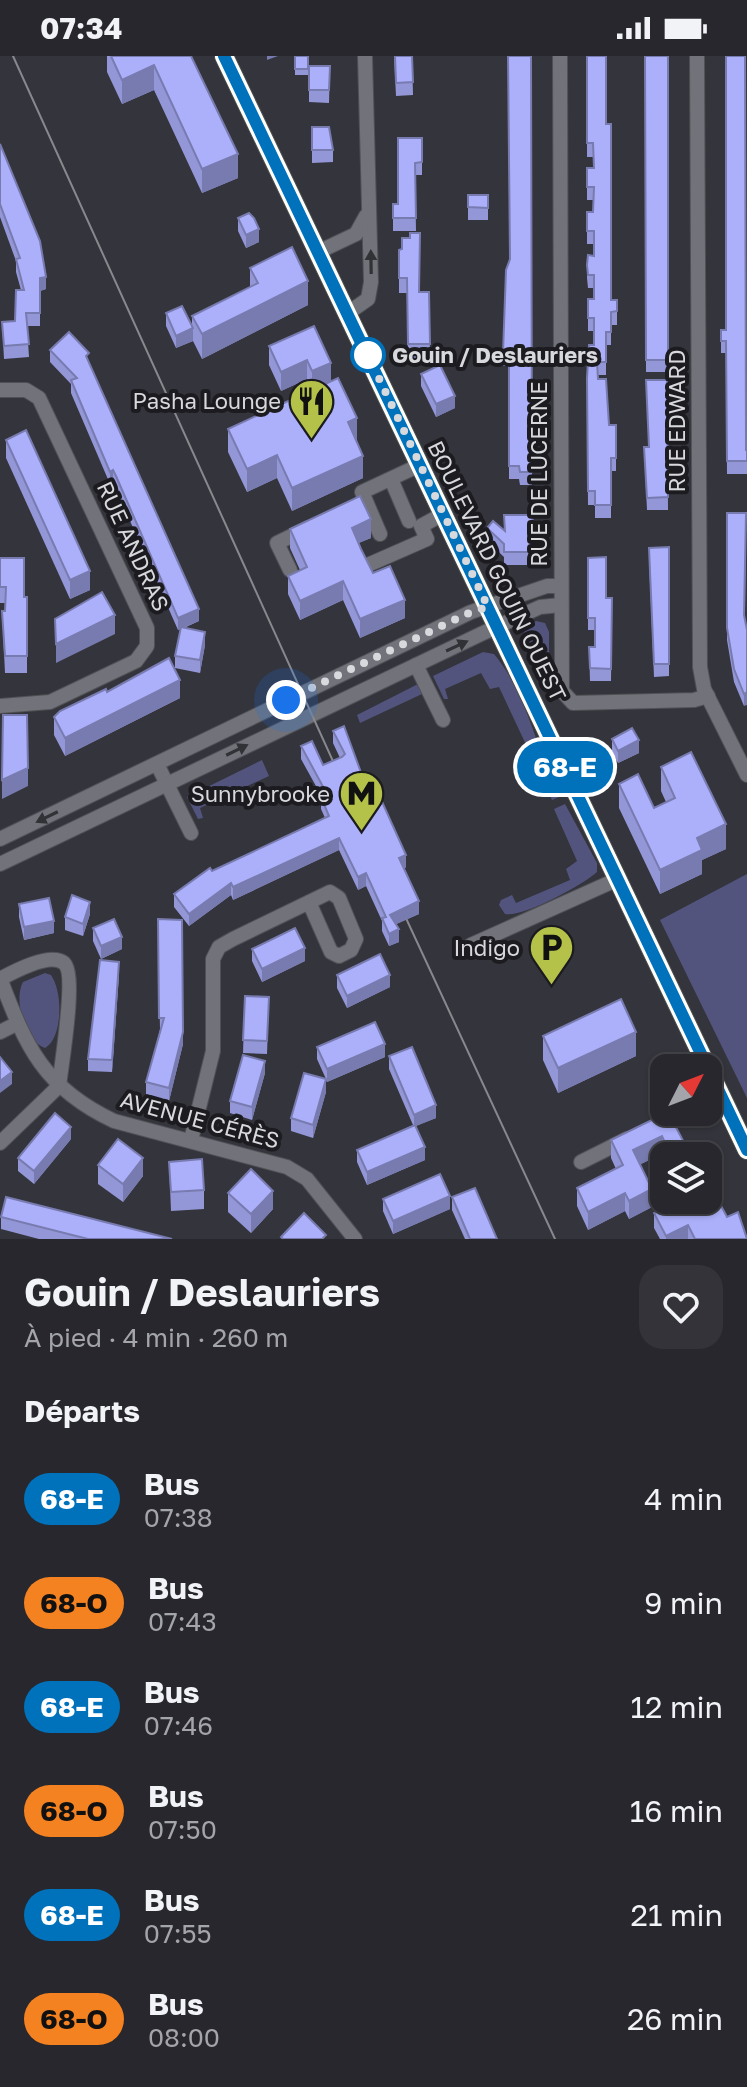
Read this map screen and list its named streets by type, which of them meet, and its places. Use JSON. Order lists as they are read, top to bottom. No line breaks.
{"streets":{"main road":["BOULEVARD GOUIN OUEST"],"street":["RUE EDWARD","RUE DE LUCERNE","RUE ANDRAS","AVENUE CÉRÈS"]},"crossings":[["RUE EDWARD","RUE DE LUCERNE"]],"places":{"other":["Gouin / Deslauriers"],"restaurant":["Pasha Lounge"],"metro station":["Sunnybrooke"],"parking":["Indigo"]},"lines":["bus line 68-E"],"north":"top right","page":{"status":"07:34","on_map":"68-E","heading":[["Gouin / Deslauriers","À pied · 4 min · 260 m"],"Départs"],"list":[{"mark":"68-E","name":"Bus","note":"07:38","value":"4 min"},{"mark":"68-O","name":"Bus","note":"07:43","value":"9 min"},{"mark":"68-E","name":"Bus","note":"07:46","value":"12 min"},{"mark":"68-O","name":"Bus","note":"07:50","value":"16 min"},{"mark":"68-E","name":"Bus","note":"07:55","value":"21 min"},{"mark":"68-O","name":"Bus","note":"08:00","value":"26 min"}]}}
